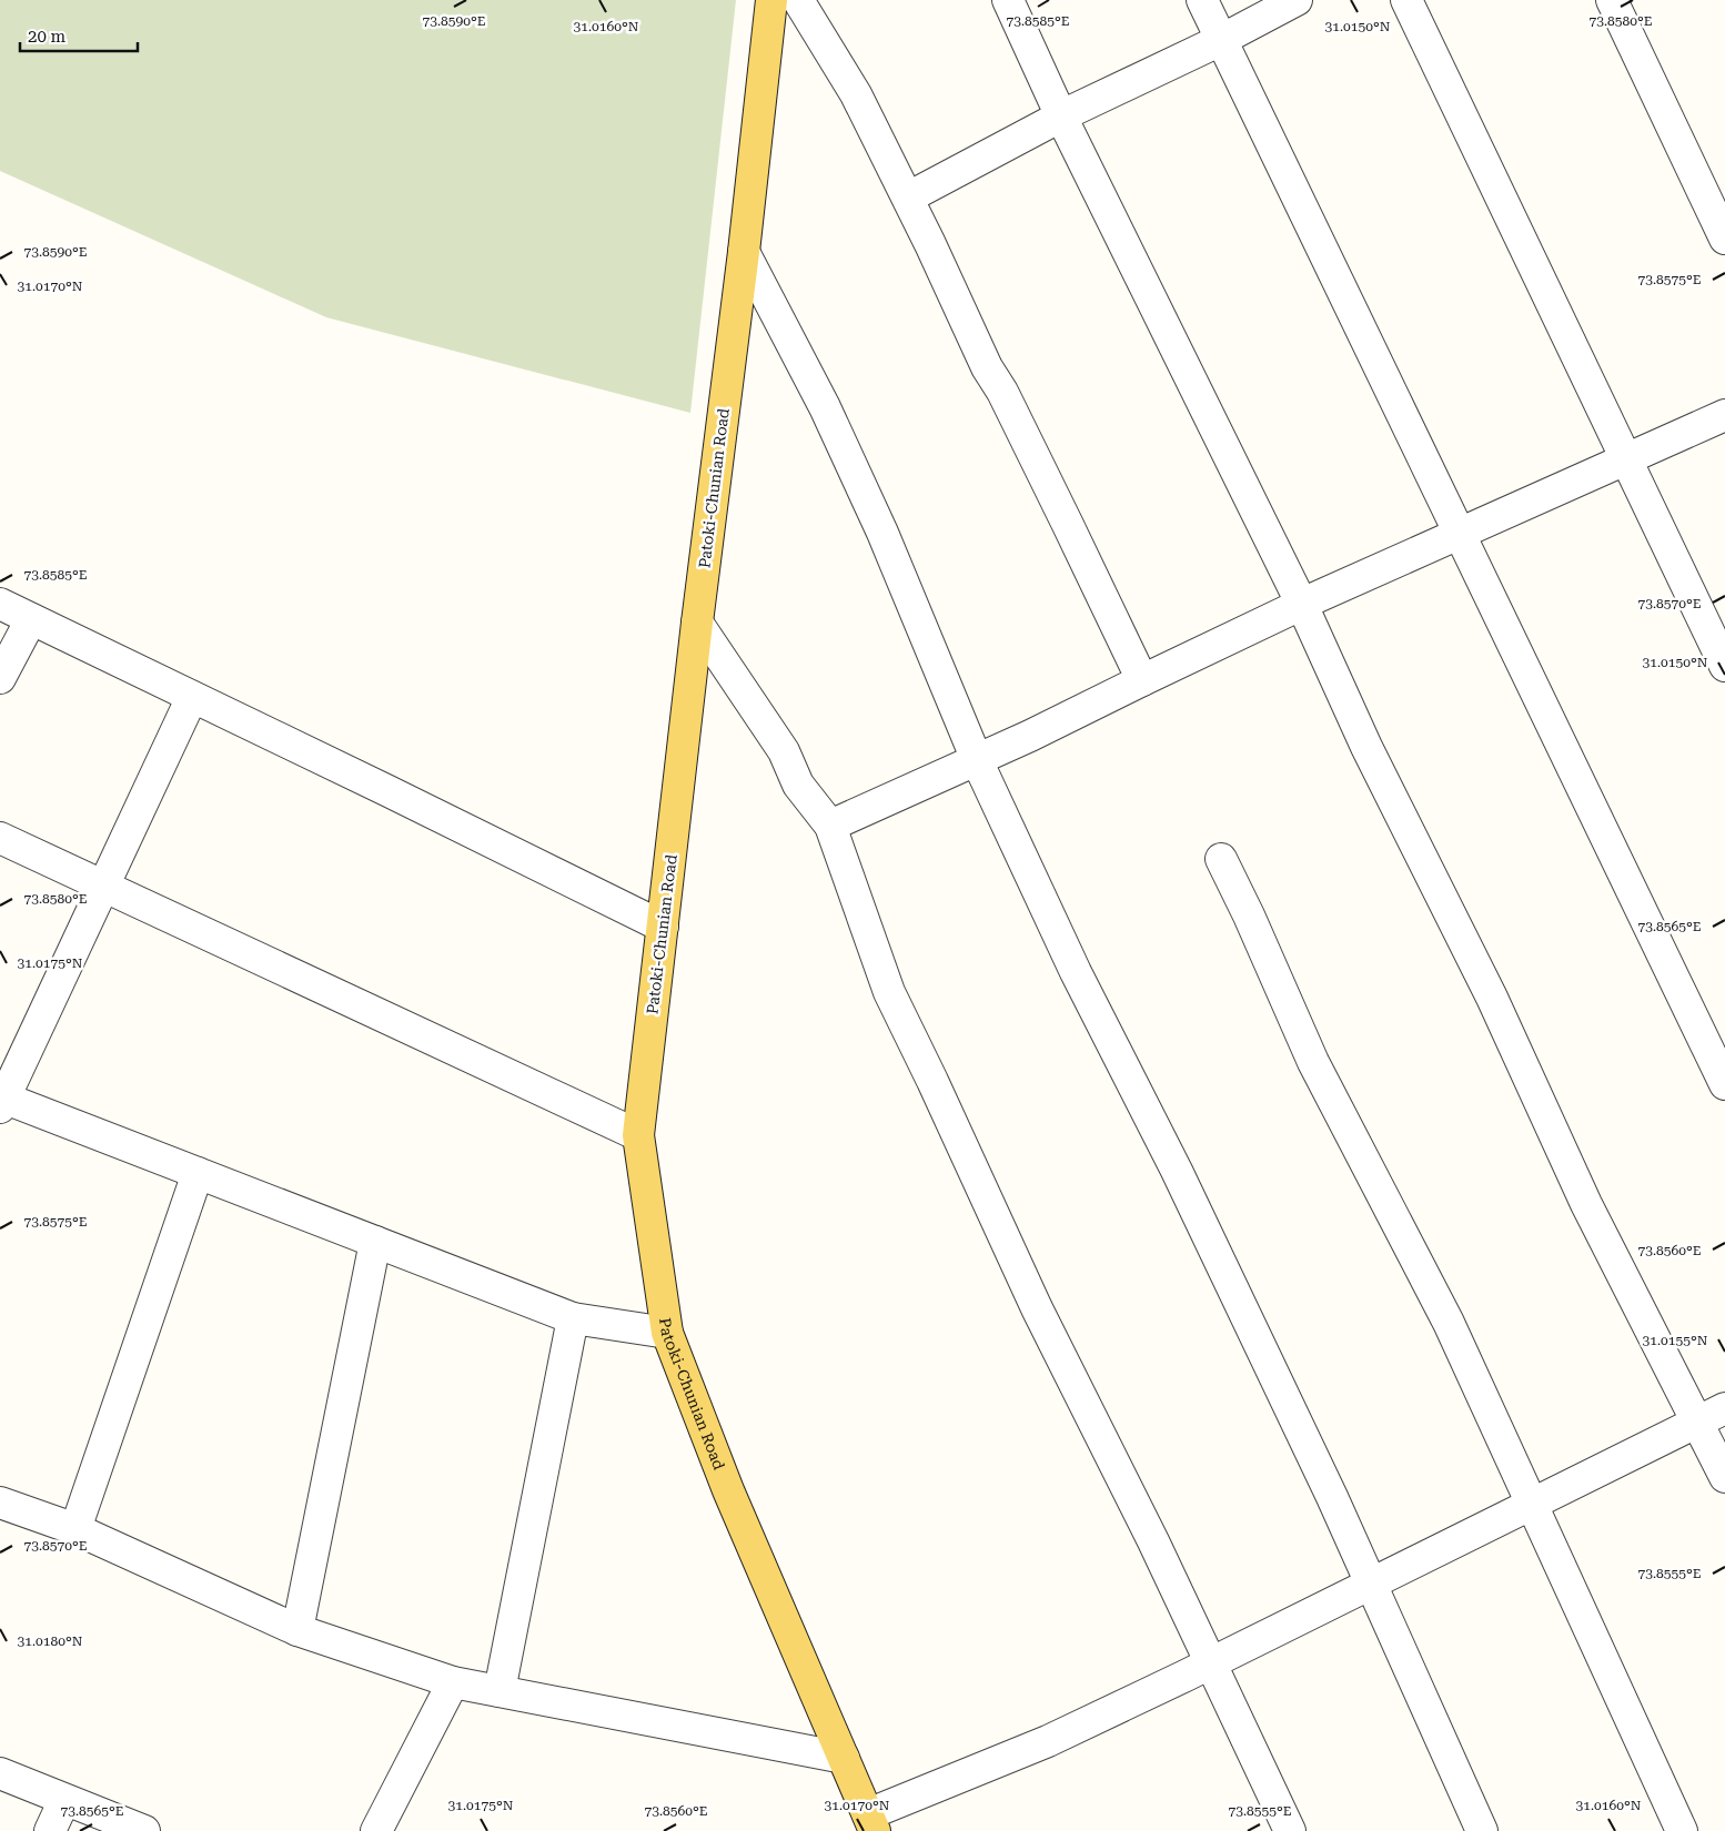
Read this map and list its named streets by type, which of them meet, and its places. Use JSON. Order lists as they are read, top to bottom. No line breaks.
{"streets":{"main road":["Patoki-Chunian Road"]},"scale_bar":"20 m","coordinates":["73.8585°E","73.8590°E","73.8580°E","31.0160°N","31.0150°N","73.8575°E","31.0170°N","73.8570°E","73.8565°E","31.0175°N","73.8560°E","31.0155°N","73.8555°E","31.0180°N"]}
